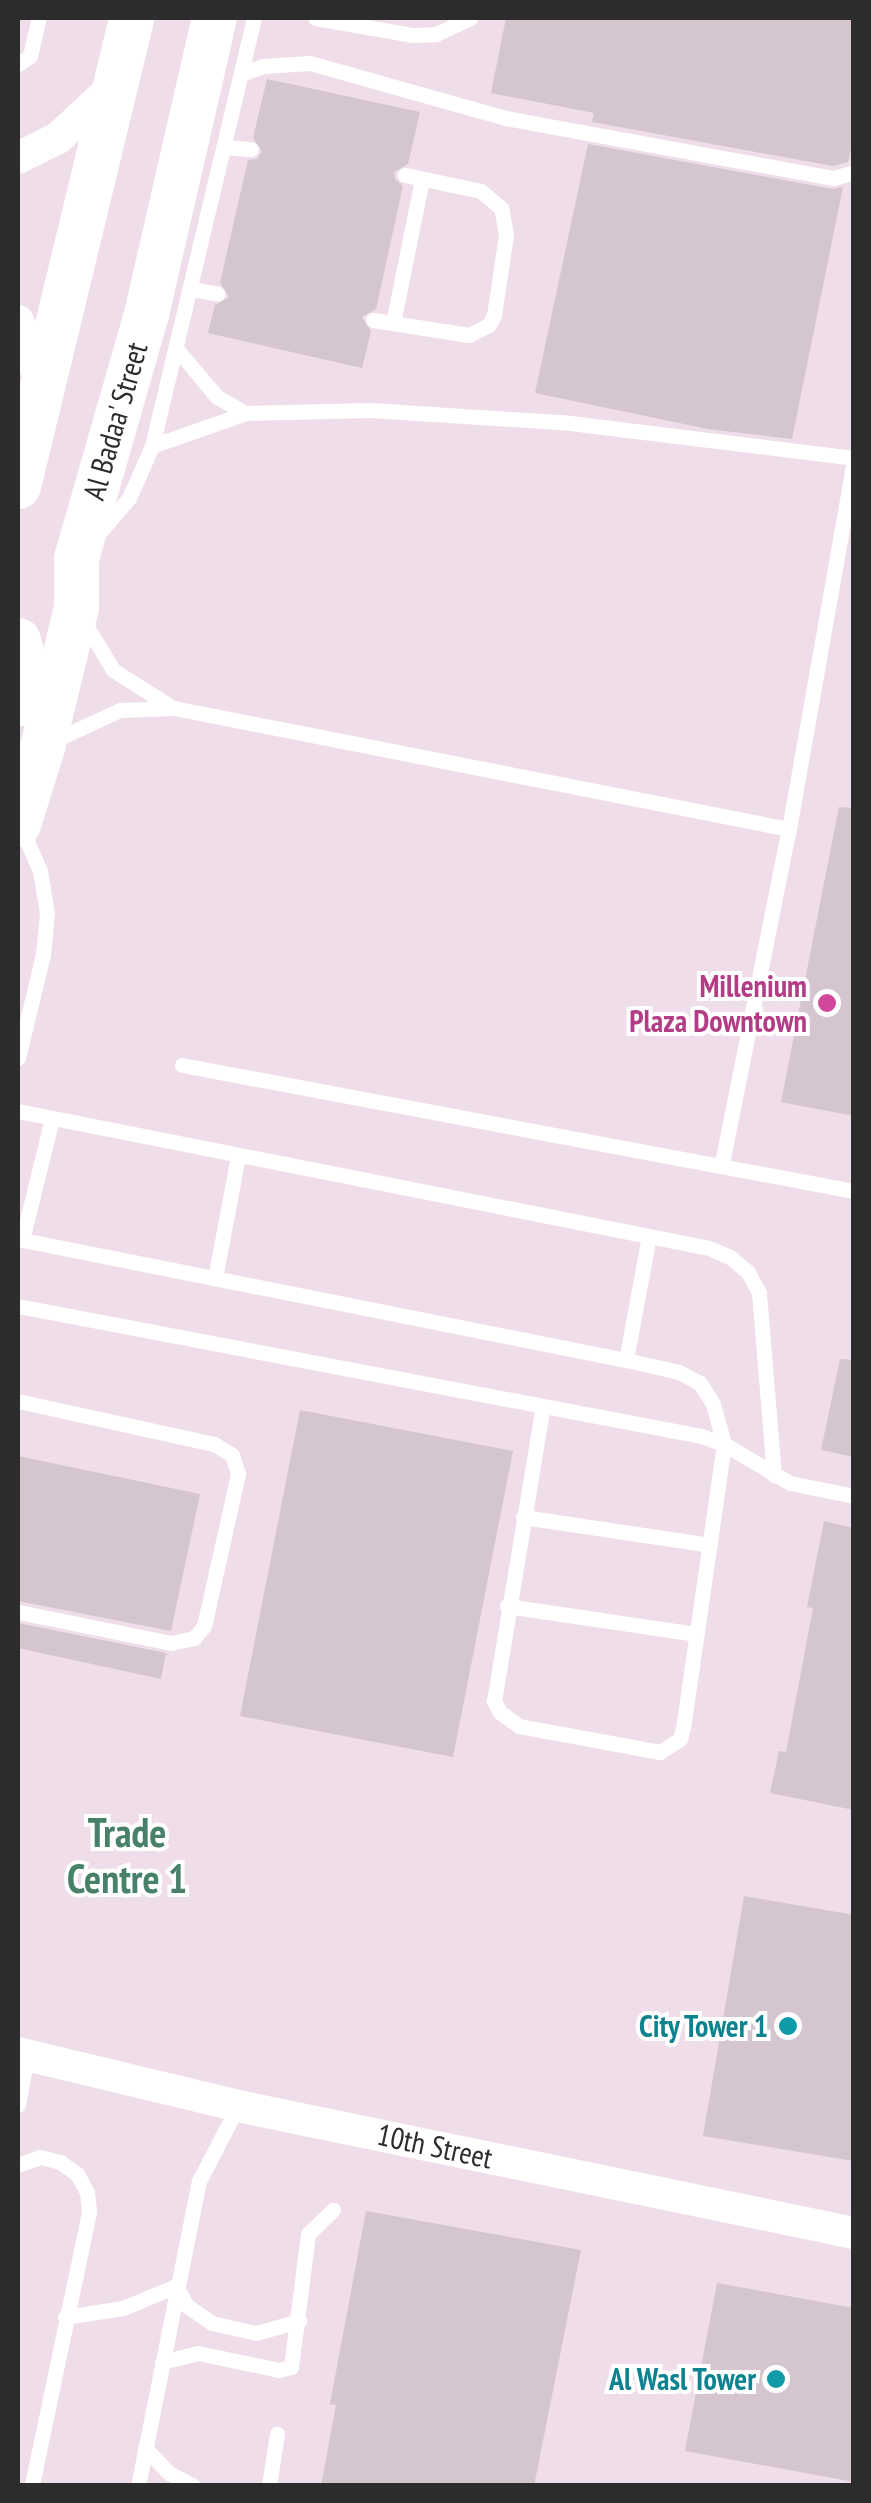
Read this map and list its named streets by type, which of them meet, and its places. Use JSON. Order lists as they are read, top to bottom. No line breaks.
{"streets":{"main road":["Al Badaa' Street"],"street":["10th Street"]},"districts":["Trade Centre 1"],"places":["Millenium Plaza Downtown","City Tower 1","Al Wasl Tower"]}
